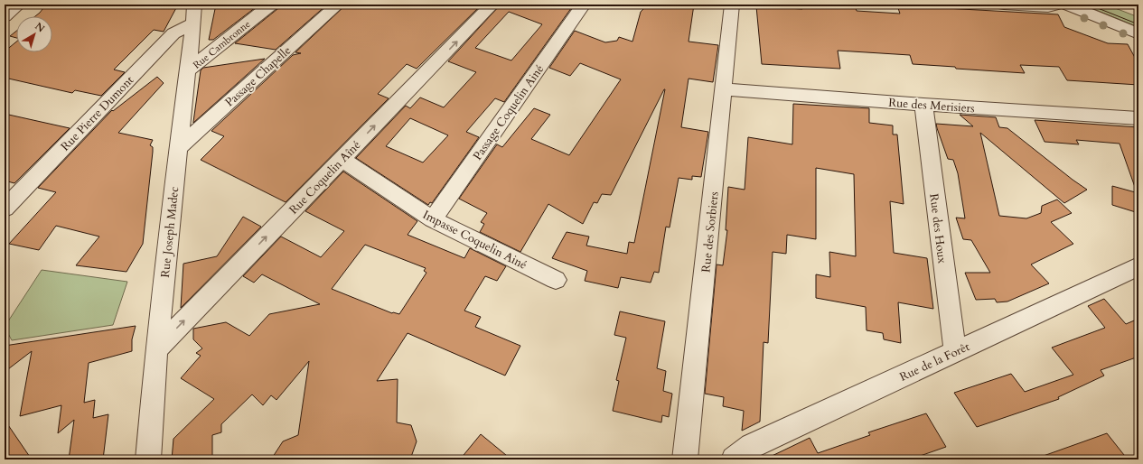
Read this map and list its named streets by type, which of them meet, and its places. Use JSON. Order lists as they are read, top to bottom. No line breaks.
{"streets":{"street":["Rue Cambronne","Passage Chapelle","Rue des Merisiers","Passage Coquelin Ainé","Rue Pierre Dumont","Rue Coquelin Aîné","Rue des Houx","Rue Joseph Madec","Rue des Sorbiers","Impasse Coquelin Ainé","Rue de la Forêt"]},"crossings":[["Rue Cambronne","Rue Joseph Madec"],["Passage Chapelle","Rue Joseph Madec"],["Rue des Merisiers","Rue des Houx"],["Rue des Merisiers","Rue des Sorbiers"],["Passage Coquelin Ainé","Impasse Coquelin Ainé"],["Rue Pierre Dumont","Rue Joseph Madec"],["Rue Coquelin Aîné","Rue Joseph Madec"],["Rue Coquelin Aîné","Impasse Coquelin Ainé"],["Rue des Houx","Rue de la Forêt"]],"one_way":["Rue Coquelin Aîné"],"north":"top right"}
